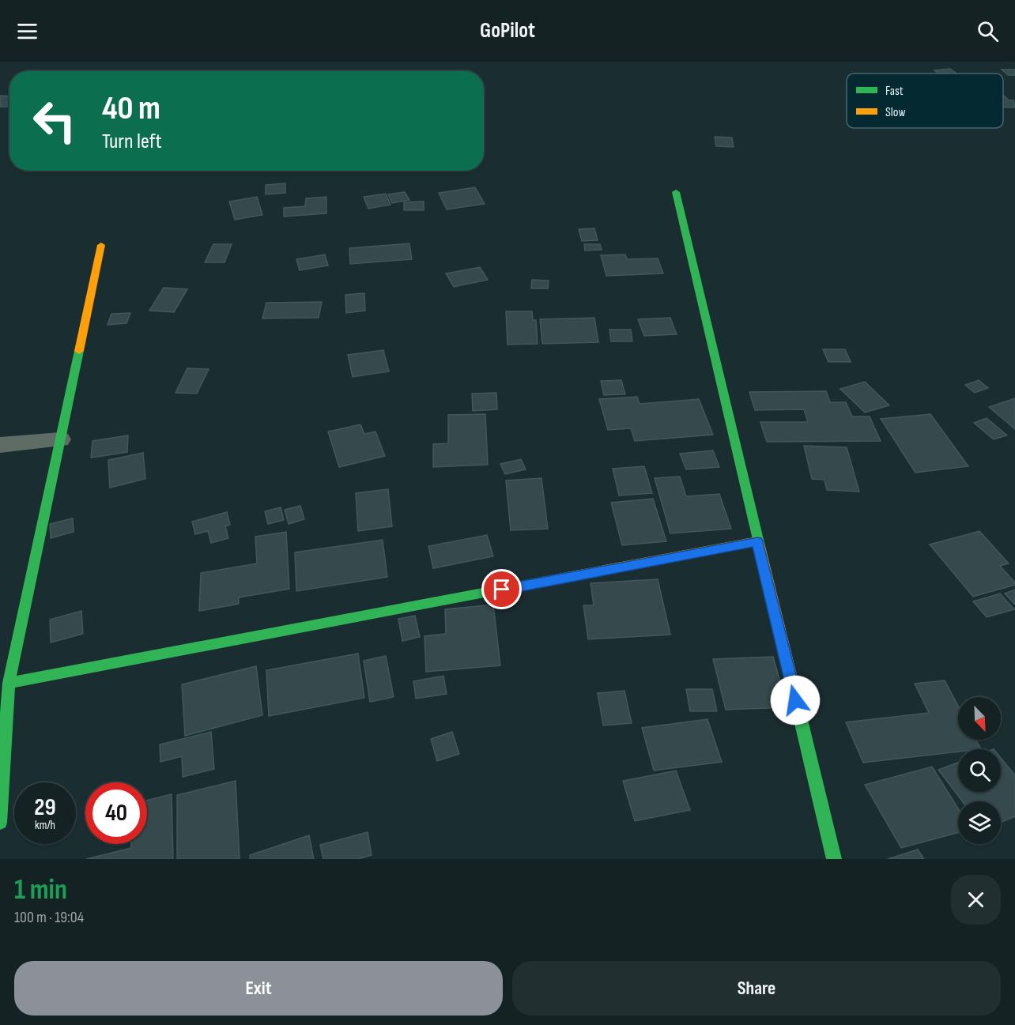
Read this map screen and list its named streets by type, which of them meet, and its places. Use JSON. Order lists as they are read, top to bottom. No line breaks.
{"legend":["Fast","Slow"],"north":"bottom right","page":{"header":"GoPilot","turn":["40 m","Turn left"],"speed":"29 km/h","limit":"40","heading":["1 min","100 m · 19:04"],"buttons":["Exit","Share"]}}
